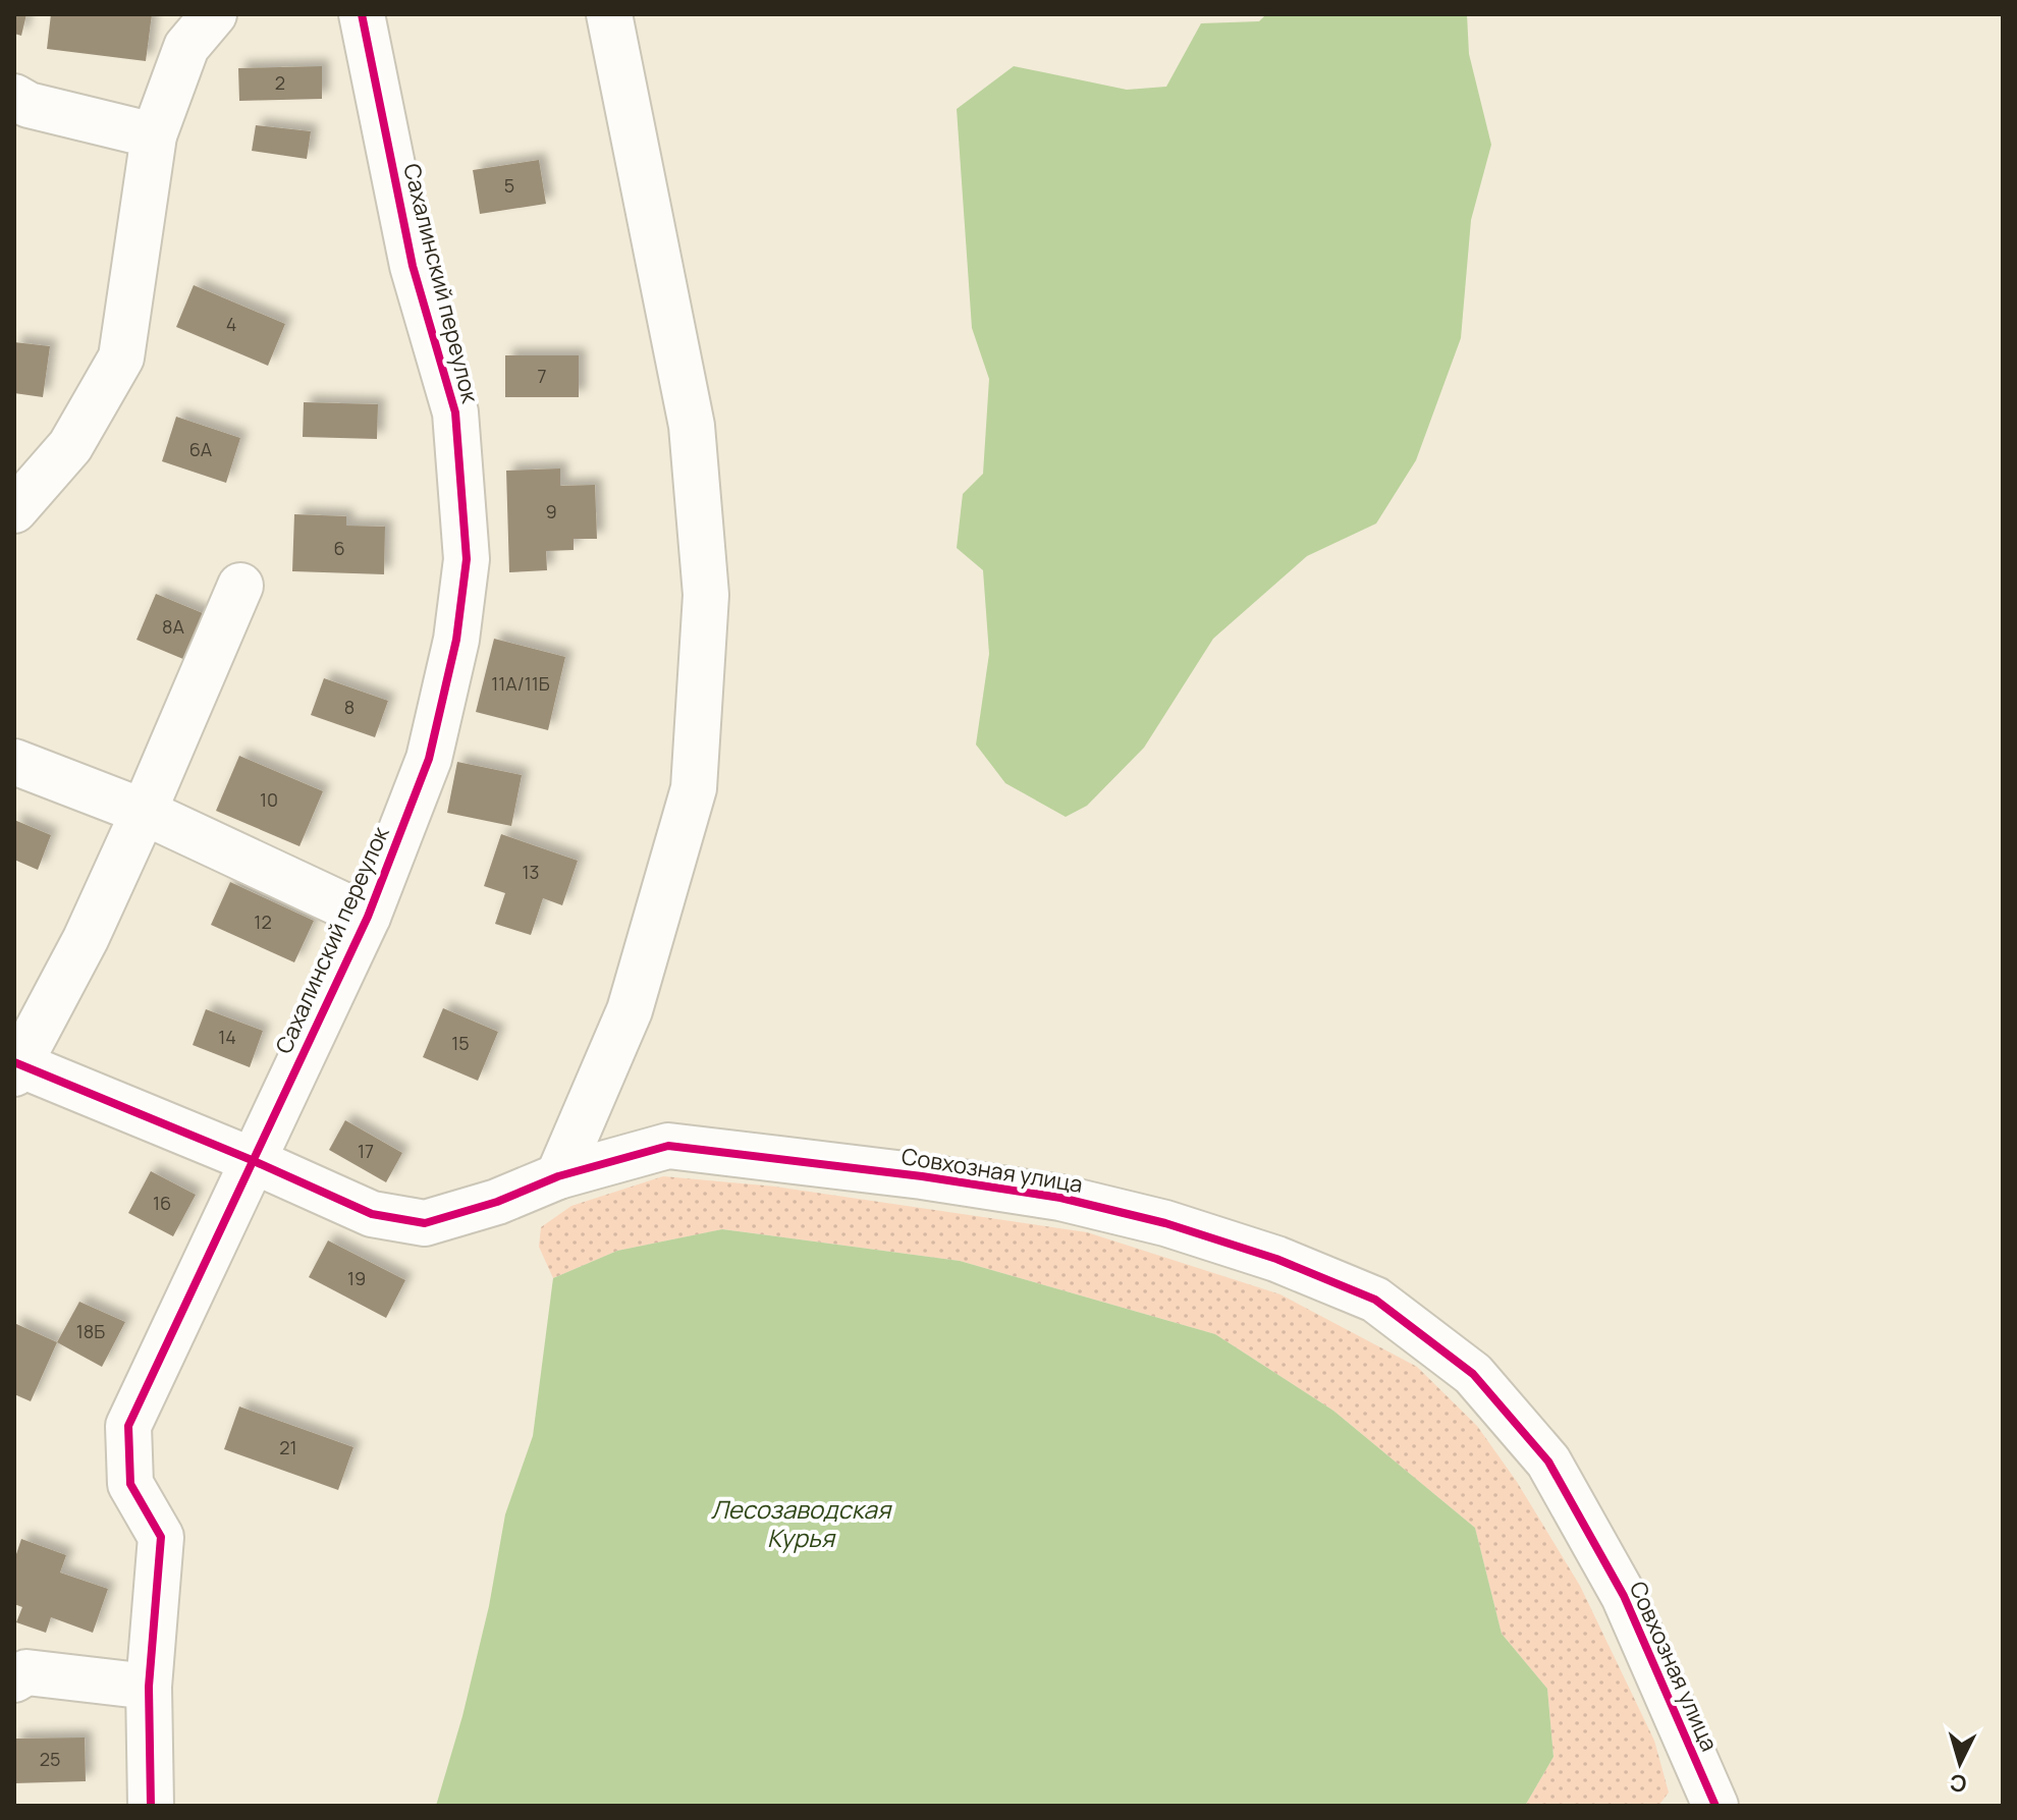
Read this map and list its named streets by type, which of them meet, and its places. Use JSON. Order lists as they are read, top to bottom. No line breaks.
{"streets":{"street":["Сахалинский переулок","Совхозная улица"]},"crossings":[["Сахалинский переулок","Совхозная улица"]],"water":["Лесозаводская Курья"],"house_numbers":["2","5","4","7","6А","9","6","8А","11А/11Б","8","10","13","12","14","15","17","16","19","18Б","21","25"],"north":"bottom"}
